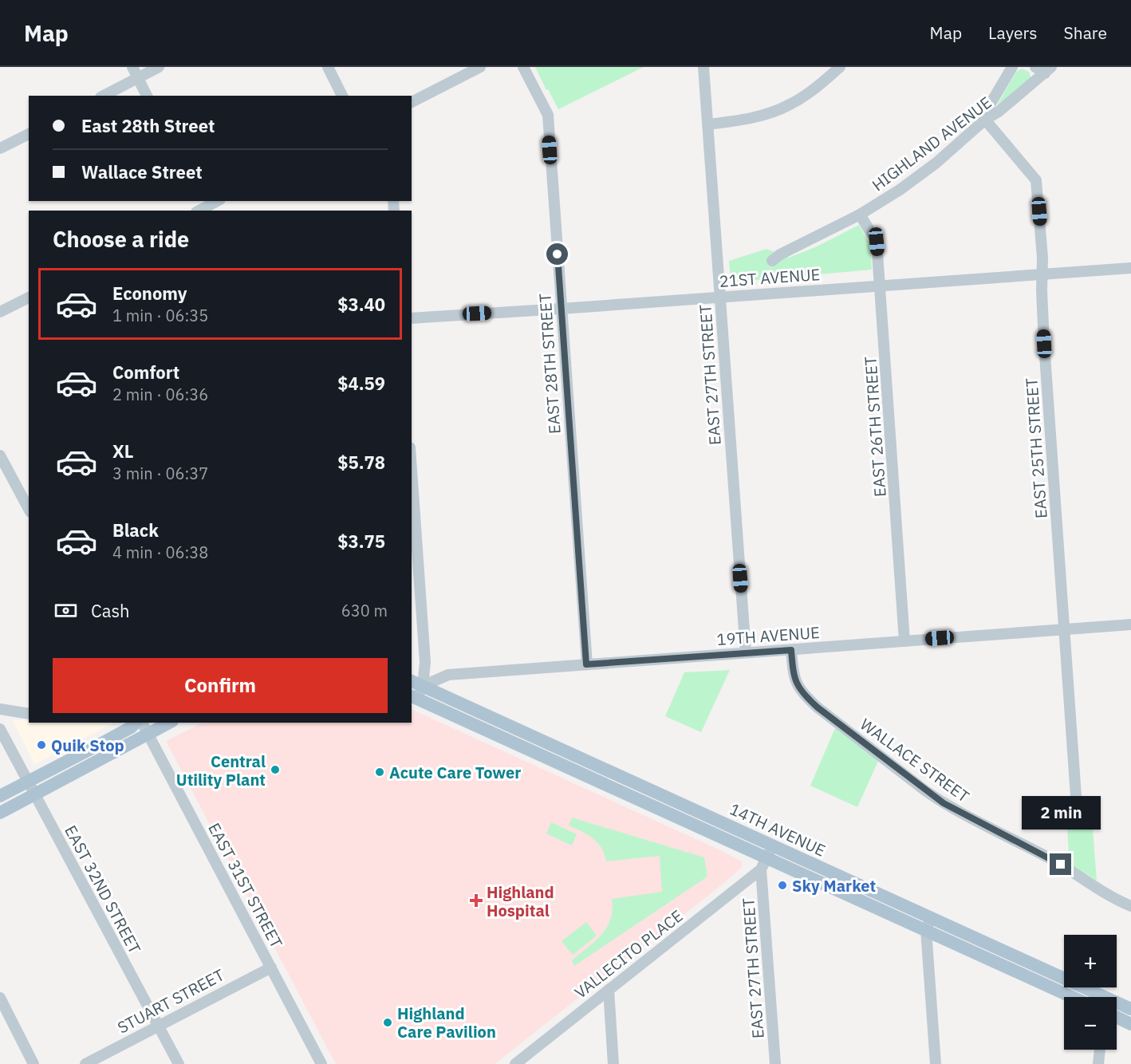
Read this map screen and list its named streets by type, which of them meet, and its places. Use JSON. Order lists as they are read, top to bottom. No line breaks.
{"streets":{"main road":["14TH AVENUE"],"street":["HIGHLAND AVENUE","21ST AVENUE","EAST 28TH STREET","EAST 27TH STREET","EAST 26TH STREET","EAST 25TH STREET","19TH AVENUE","WALLACE STREET","EAST 31ST STREET","EAST 32ND STREET","VALLECITO PLACE","STUART STREET"]},"crossings":[["HIGHLAND AVENUE","EAST 26TH STREET"],["HIGHLAND AVENUE","EAST 25TH STREET"],["21ST AVENUE","EAST 28TH STREET"],["21ST AVENUE","EAST 27TH STREET"],["21ST AVENUE","EAST 26TH STREET"],["21ST AVENUE","EAST 25TH STREET"],["EAST 28TH STREET","19TH AVENUE"],["EAST 27TH STREET","19TH AVENUE"],["EAST 27TH STREET","14TH AVENUE"],["EAST 27TH STREET","VALLECITO PLACE"],["EAST 26TH STREET","19TH AVENUE"],["EAST 25TH STREET","19TH AVENUE"],["19TH AVENUE","WALLACE STREET"],["19TH AVENUE","14TH AVENUE"],["14TH AVENUE","VALLECITO PLACE"],["EAST 31ST STREET","STUART STREET"],["EAST 32ND STREET","STUART STREET"]],"places":{"other":["Quik Stop","Central Utility Plant","Acute Care Tower","Sky Market","Highland Care Pavilion"],"health":["Highland Hospital"]},"page":{"header":"Map","nav":["Map","Layers","Share"],"banner":["East 28th Street","Wallace Street"],"heading":"Choose a ride","list":[{"name":"Economy","note":"1 min · 06:35","value":"$3.40"},{"name":"Comfort","note":"2 min · 06:36","value":"$4.59"},{"name":"XL","note":"3 min · 06:37","value":"$5.78"},{"name":"Black","note":"4 min · 06:38","value":"$3.75"}],"pay":["Cash","630 m"],"buttons":"Confirm","bubble":"2 min","map_buttons":["+","−"]}}
